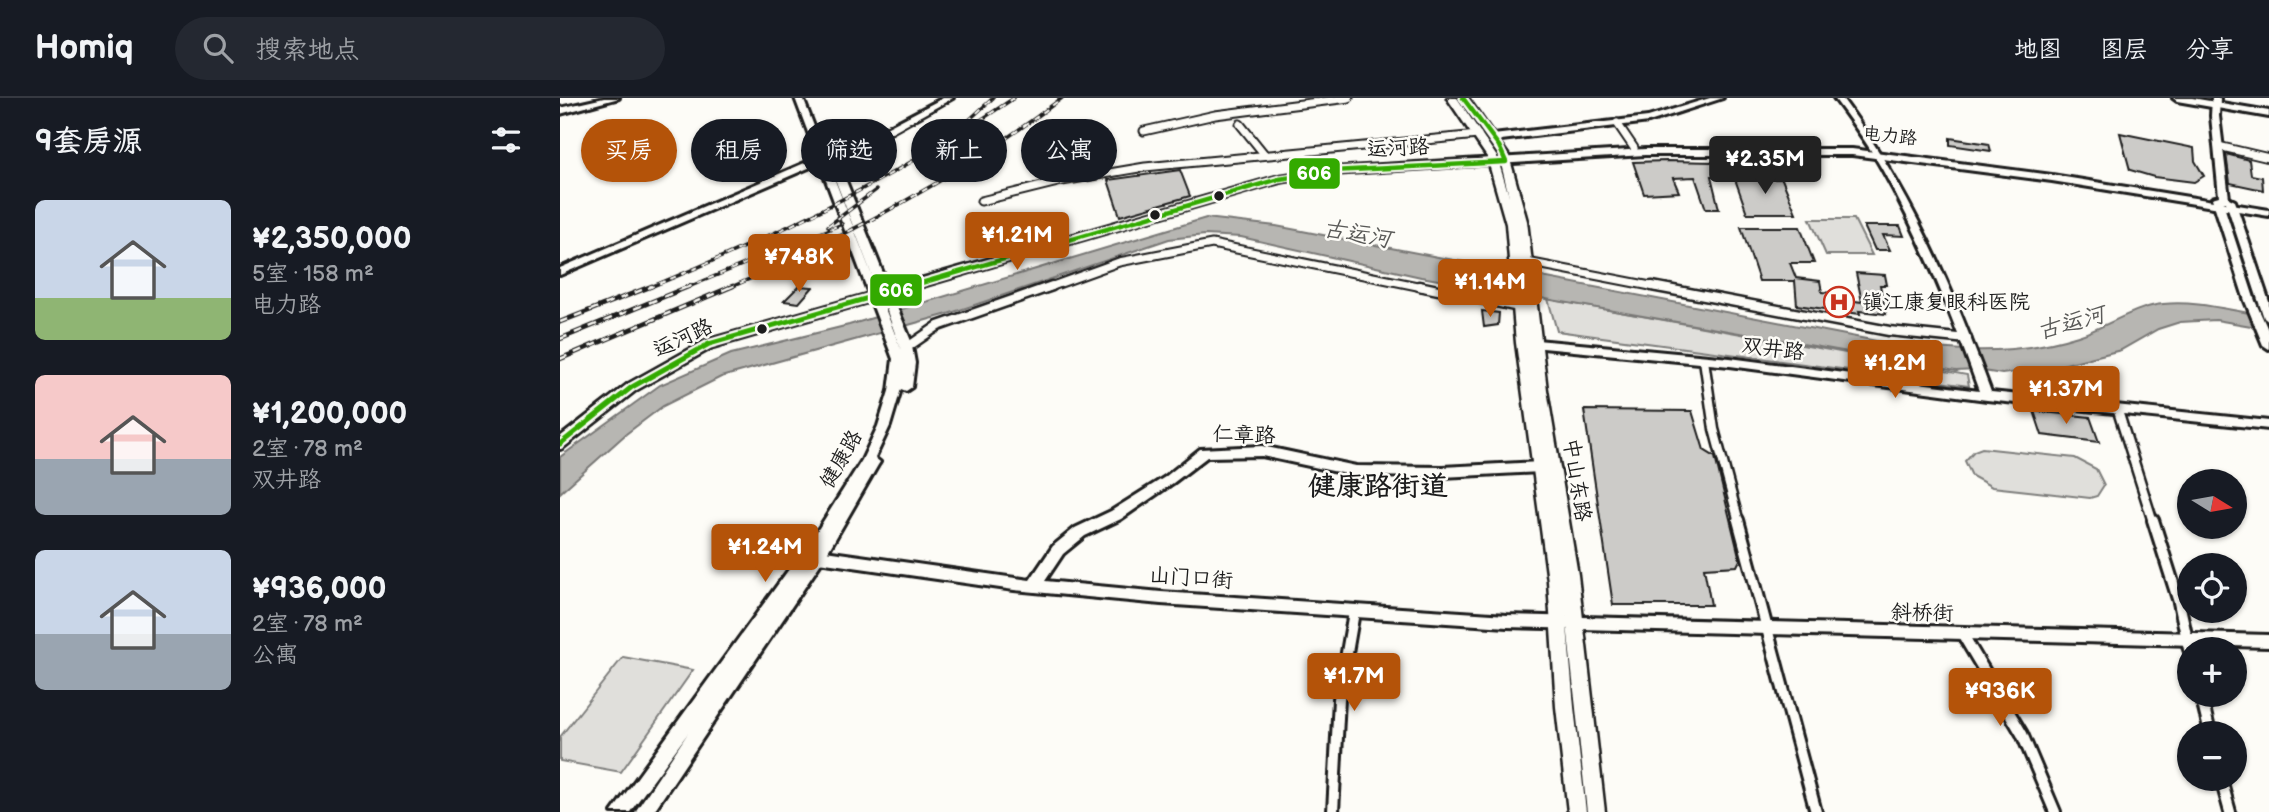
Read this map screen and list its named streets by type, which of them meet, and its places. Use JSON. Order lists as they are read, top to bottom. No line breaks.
{"streets":{"main road":["电力路","中山东路"],"street":["运河路","双井路","仁章路","健康路","山门口街","斜桥街"]},"crossings":[["电力路","运河路"],["电力路","中山东路"],["运河路","健康路"],["运河路","中山东路"],["双井路","中山东路"],["仁章路","中山东路"],["仁章路","山门口街"],["健康路","山门口街"],["中山东路","山门口街"],["中山东路","斜桥街"],["山门口街","斜桥街"]],"districts":["健康路街道"],"water":["古运河"],"places":{"hospital":["镇江康复眼科医院"]},"lines":["transit line 606"],"north":"right","page":{"header":"Homiq","search":"搜索地点","nav":["地图","图层","分享"],"heading":"9套房源","chip":["买房","租房","筛选","新上","公寓"],"price":["¥2.35M","¥1.21M","¥748K","¥1.14M","¥1.2M","¥1.37M","¥1.24M","¥1.7M","¥936K"],"list":[{"name":"¥2,350,000","note":"5室 · 158 m² · 电力路"},{"name":"¥1,200,000","note":"2室 · 78 m² · 双井路"},{"name":"¥936,000","note":"2室 · 78 m² · 公寓"}],"map_buttons":["+","−"]}}
